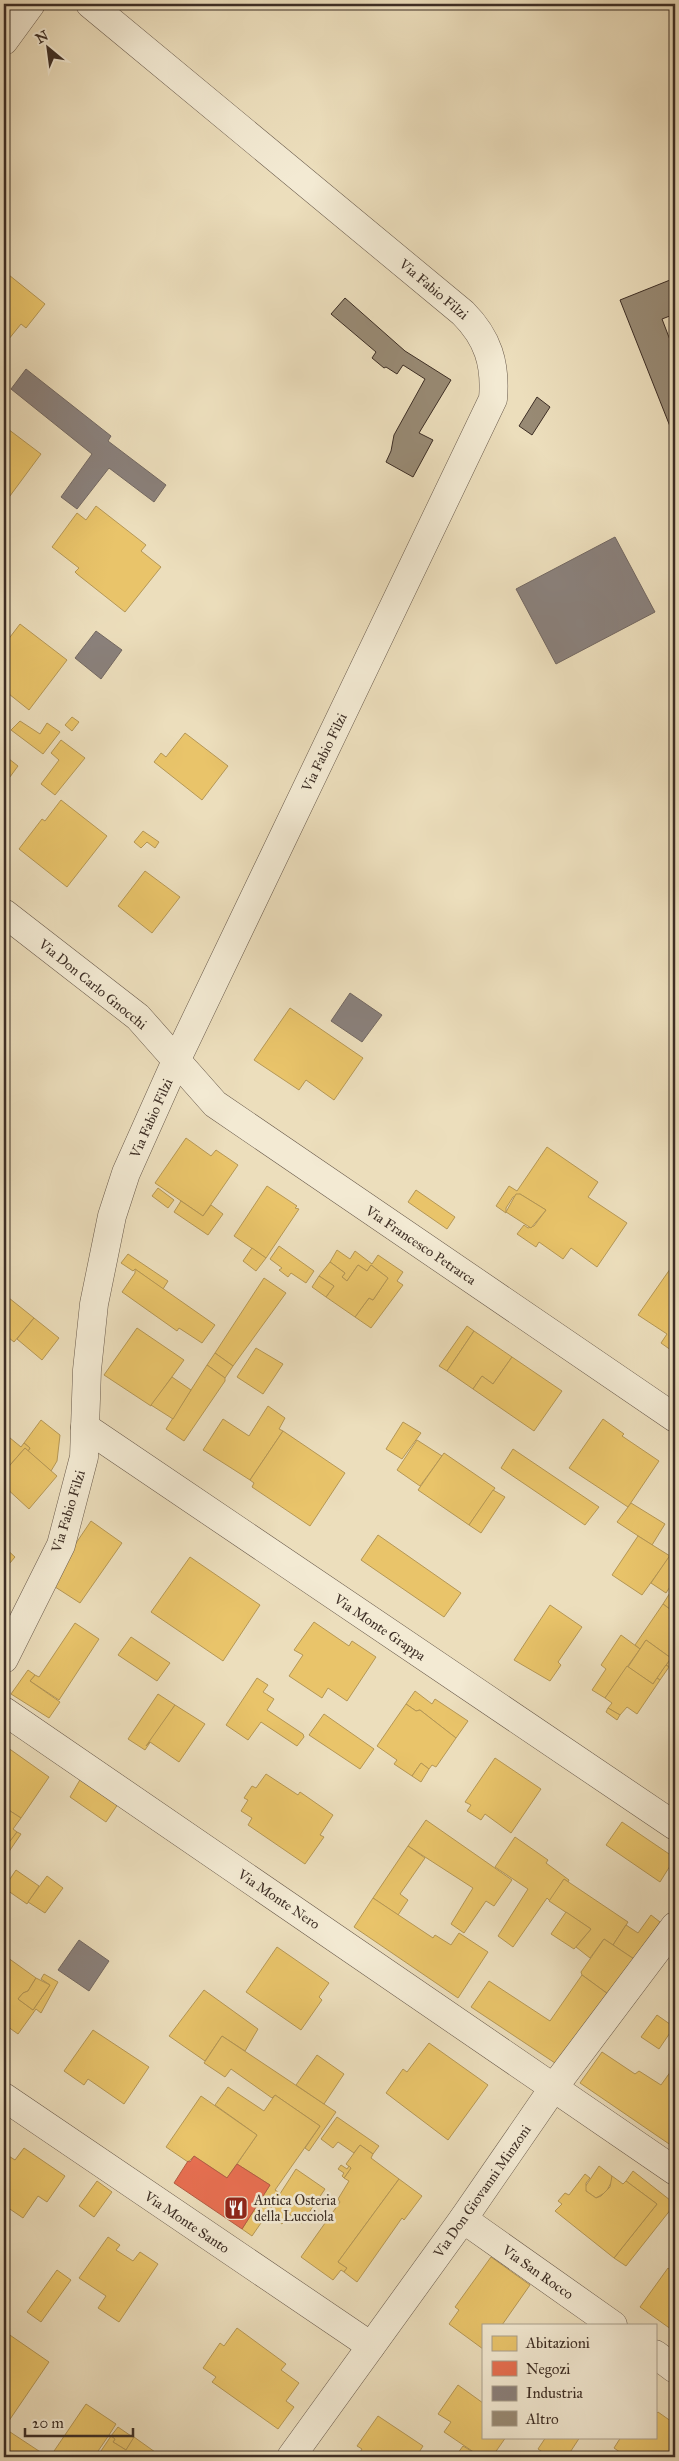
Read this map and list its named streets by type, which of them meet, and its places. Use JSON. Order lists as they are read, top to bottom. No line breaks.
{"streets":{"street":["Via Fabio Filzi","Via Don Carlo Gnocchi","Via Francesco Petrarca","Via Monte Grappa","Via Monte Nero","Via Don Giovanni Minzoni","Via Monte Santo","Via San Rocco"]},"crossings":[["Via Fabio Filzi","Via Don Carlo Gnocchi"],["Via Fabio Filzi","Via Francesco Petrarca"],["Via Fabio Filzi","Via Monte Grappa"],["Via Don Carlo Gnocchi","Via Francesco Petrarca"],["Via Monte Nero","Via Don Giovanni Minzoni"],["Via Don Giovanni Minzoni","Via Monte Santo"],["Via Don Giovanni Minzoni","Via San Rocco"]],"places":{"restaurant":["Antica Osteria della Lucciola"]},"legend":["Abitazioni","Negozi","Industria","Altro"],"scale_bar":"20 m","north":"top left"}
